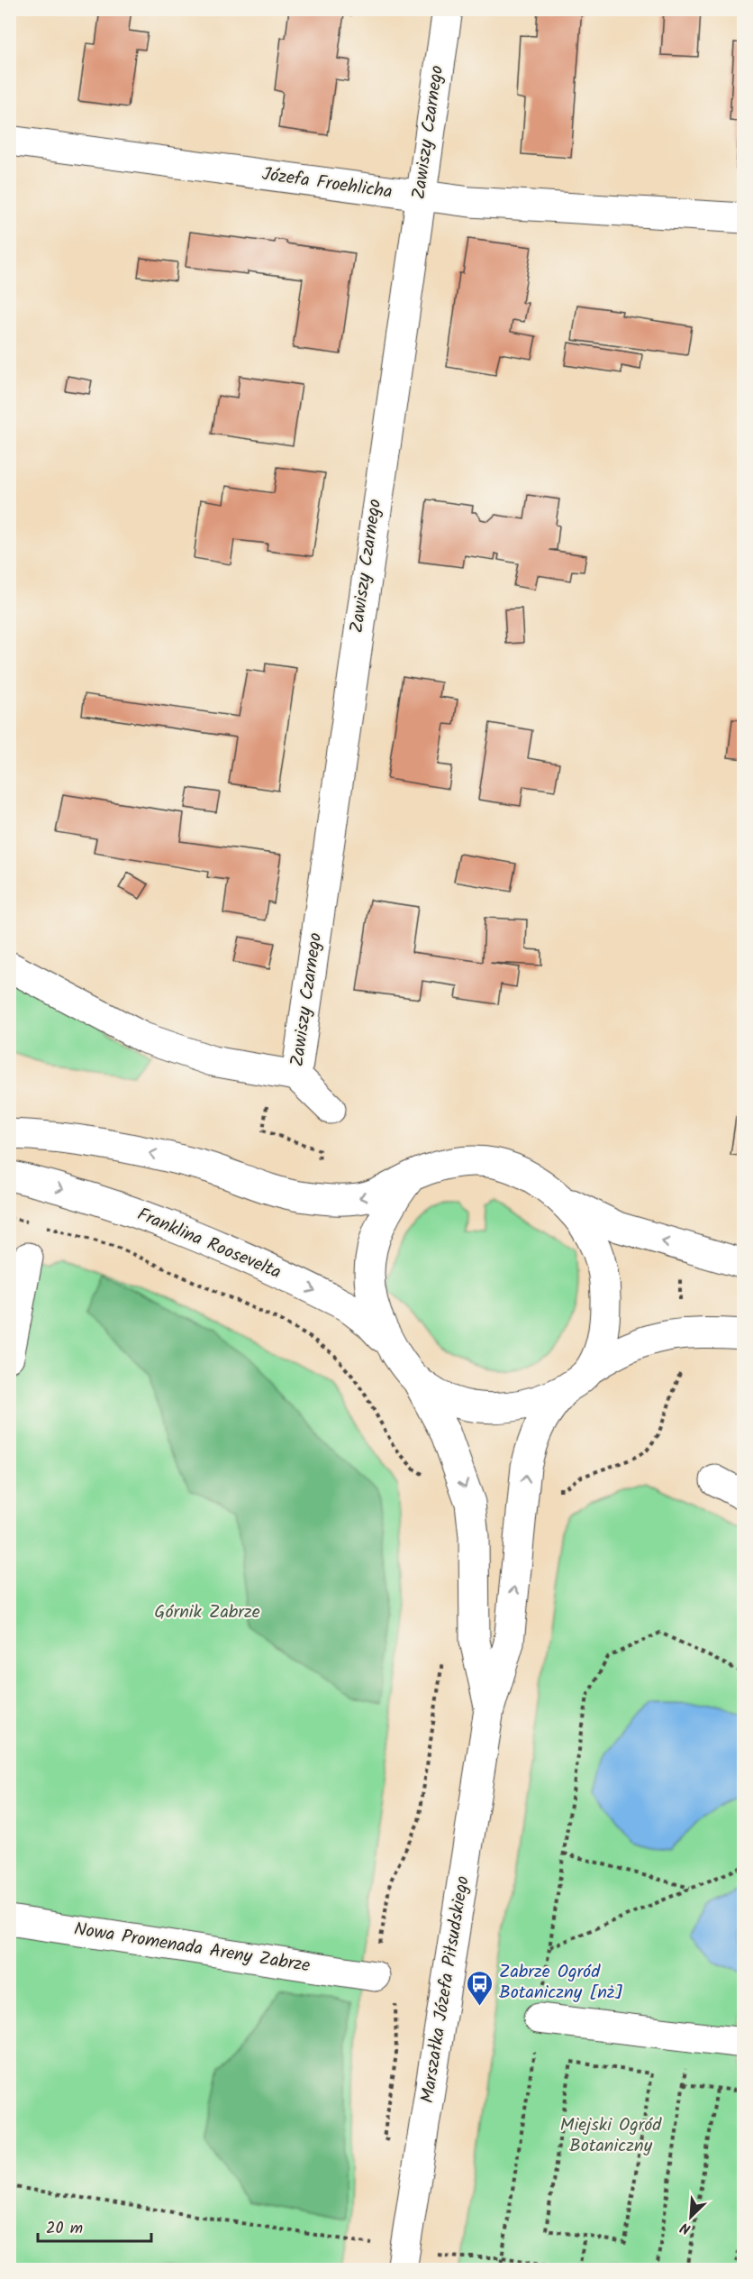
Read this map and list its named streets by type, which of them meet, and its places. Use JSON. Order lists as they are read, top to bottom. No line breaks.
{"streets":{"street":["Zawiszy Czarnego","Józefa Froehlicha","Franklina Roosevelta","Nowa Promenada Areny Zabrze","Marszałka Józefa Piłsudskiego"]},"crossings":[["Zawiszy Czarnego","Józefa Froehlicha"]],"parks":["Górnik Zabrze","Miejski Ogród Botaniczny"],"places":{"bus stop":["Zabrze Ogród Botaniczny [nż]"]},"scale_bar":"20 m","north":"bottom left"}
